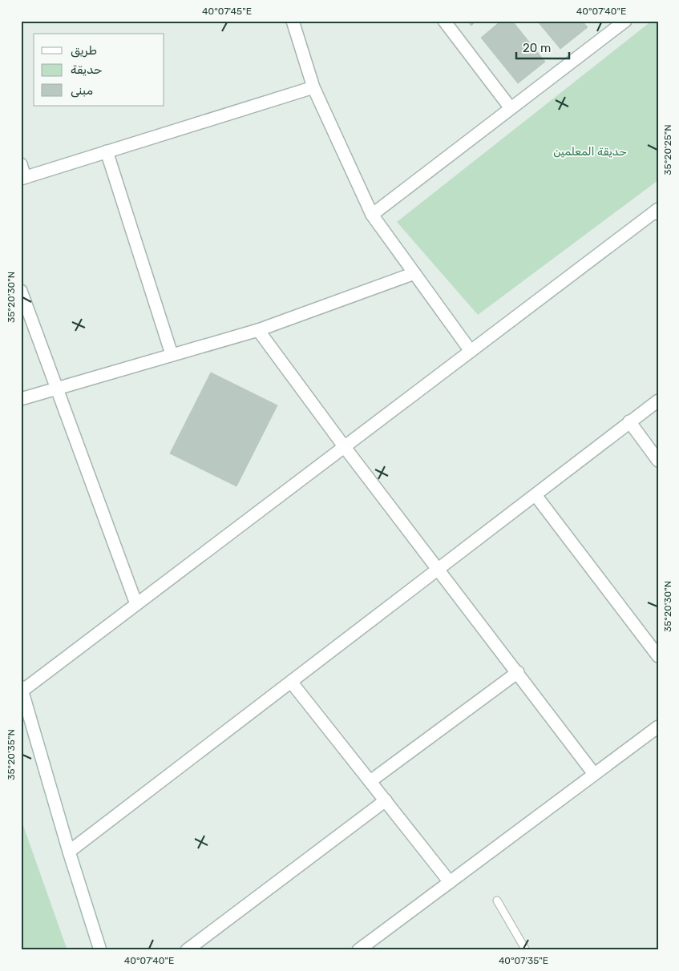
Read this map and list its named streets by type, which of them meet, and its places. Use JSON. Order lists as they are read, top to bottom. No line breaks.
{"parks":["حديقة المعلمين"],"legend":["طريق","حديقة","مبنى"],"scale_bar":"20 m","coordinates":["40°07'45\"E","40°07'40\"E","35°20'25\"N","35°20'30\"N","35°20'35\"N","40°07'35\"E"]}
